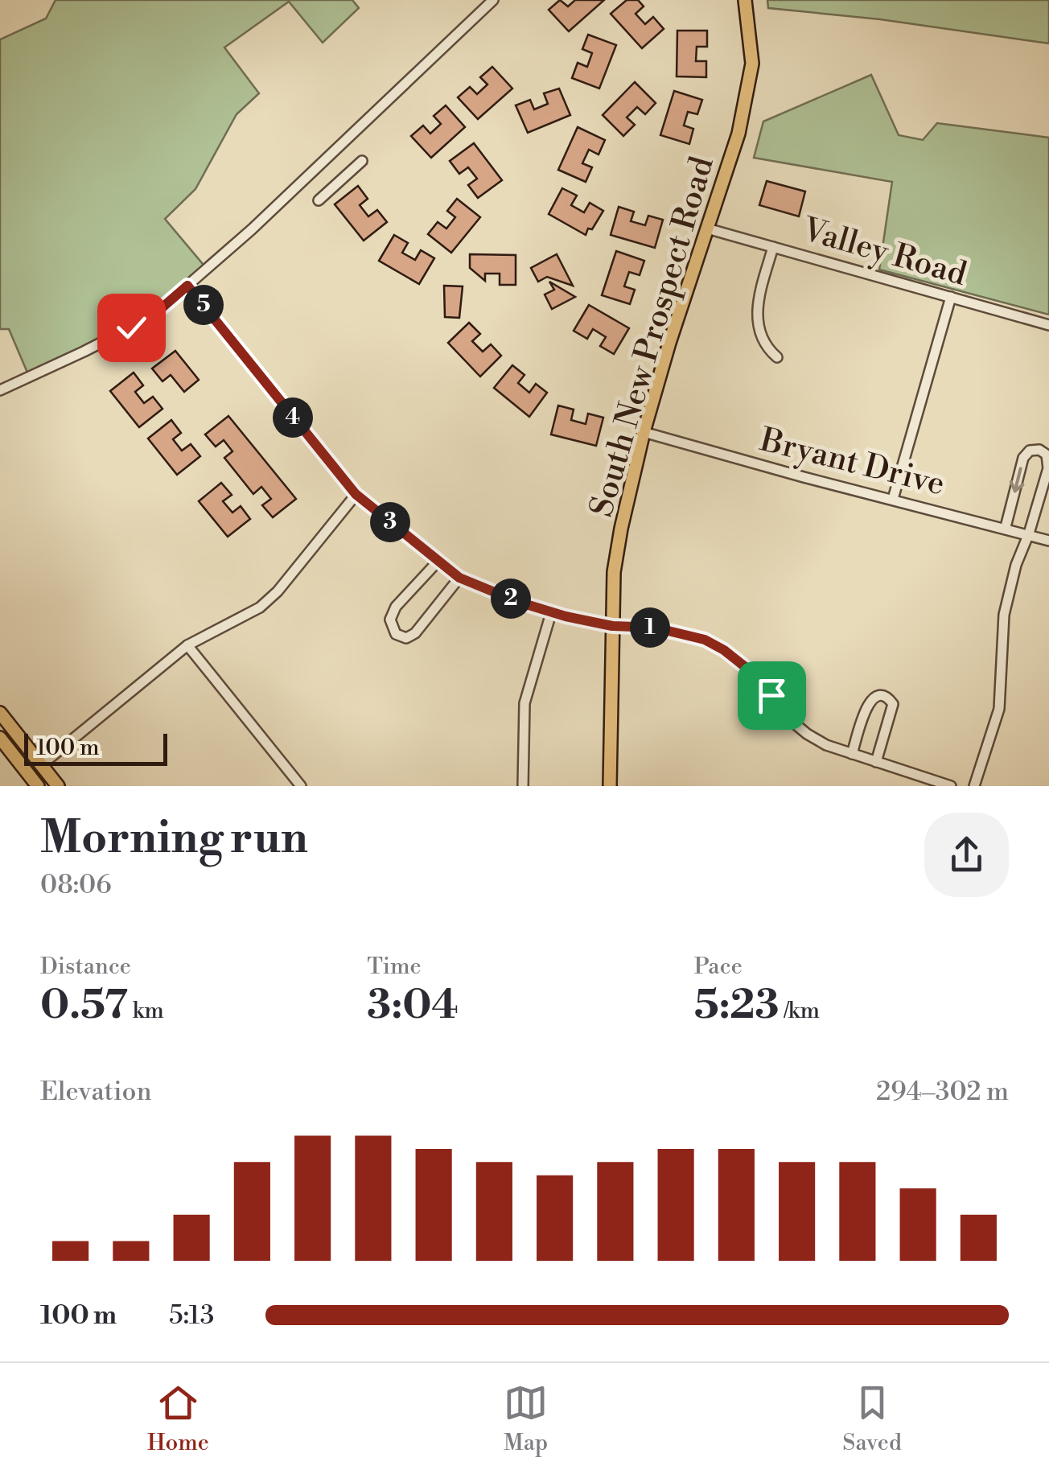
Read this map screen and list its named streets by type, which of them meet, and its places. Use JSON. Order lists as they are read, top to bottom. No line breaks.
{"streets":{"main road":["South New Prospect Road"],"street":["Valley Road","Bryant Drive"]},"crossings":[["Valley Road","South New Prospect Road"],["South New Prospect Road","Bryant Drive"]],"scale_bar":"100 m","page":{"pins":["5","4","3","2","1"],"scale":"100 m","heading":["Morning run","08:06"],"stats":[["Distance","0.57 km"],["Time","3:04"],["Pace","5:23 /km"]],"chart":["Elevation","294–302 m"],"list":[{"name":"100 m","note":"5:13"}],"tabs":["Home","Map","Saved"]}}
